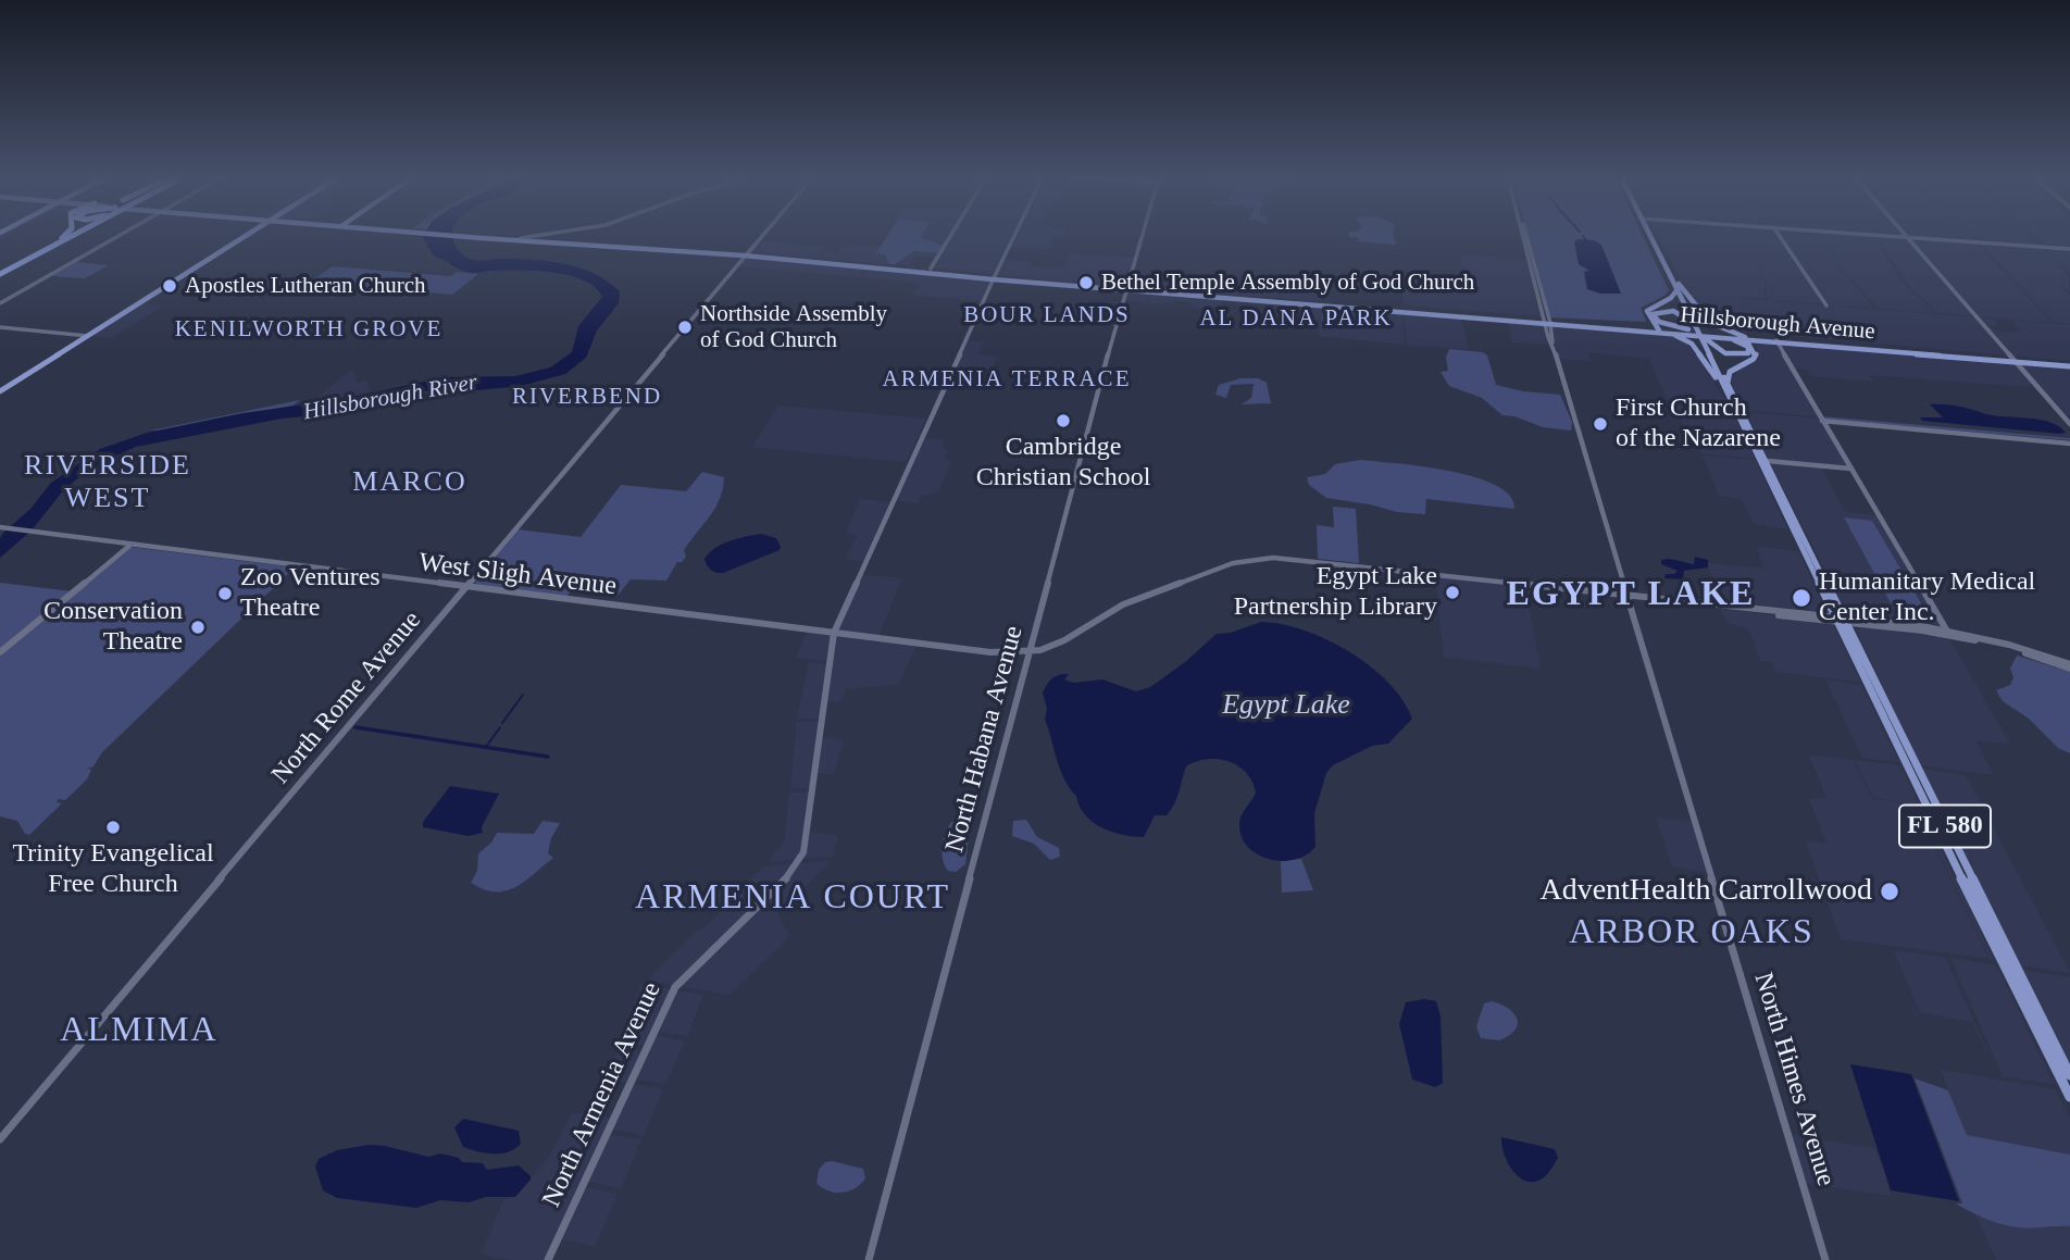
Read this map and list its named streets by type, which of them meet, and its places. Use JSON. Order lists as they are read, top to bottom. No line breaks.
{"streets":{"main road":["Hillsborough Avenue","FL 580","North Armenia Avenue"],"street":["West Sligh Avenue","North Rome Avenue","North Habana Avenue","North Himes Avenue"]},"crossings":[["Hillsborough Avenue","North Himes Avenue"],["West Sligh Avenue","North Rome Avenue"],["West Sligh Avenue","North Habana Avenue"],["West Sligh Avenue","North Armenia Avenue"]],"districts":["BOUR LANDS","AL DANA PARK","KENILWORTH GROVE","ARMENIA TERRACE","RIVERBEND","RIVERSIDE WEST","MARCO","EGYPT LAKE","ARMENIA COURT","ARBOR OAKS","ALMIMA"],"water":["Hillsborough River","Egypt Lake"],"places":["Bethel Temple Assembly of God Church","Apostles Lutheran Church","Northside Assembly of God Church","Cambridge Christian School","First Church of the Nazarene","Egypt Lake Partnership Library","Zoo Ventures Theatre","Humanitary Medical Center Inc.","Conservation Theatre","Trinity Evangelical Free Church","AdventHealth Carrollwood"]}
